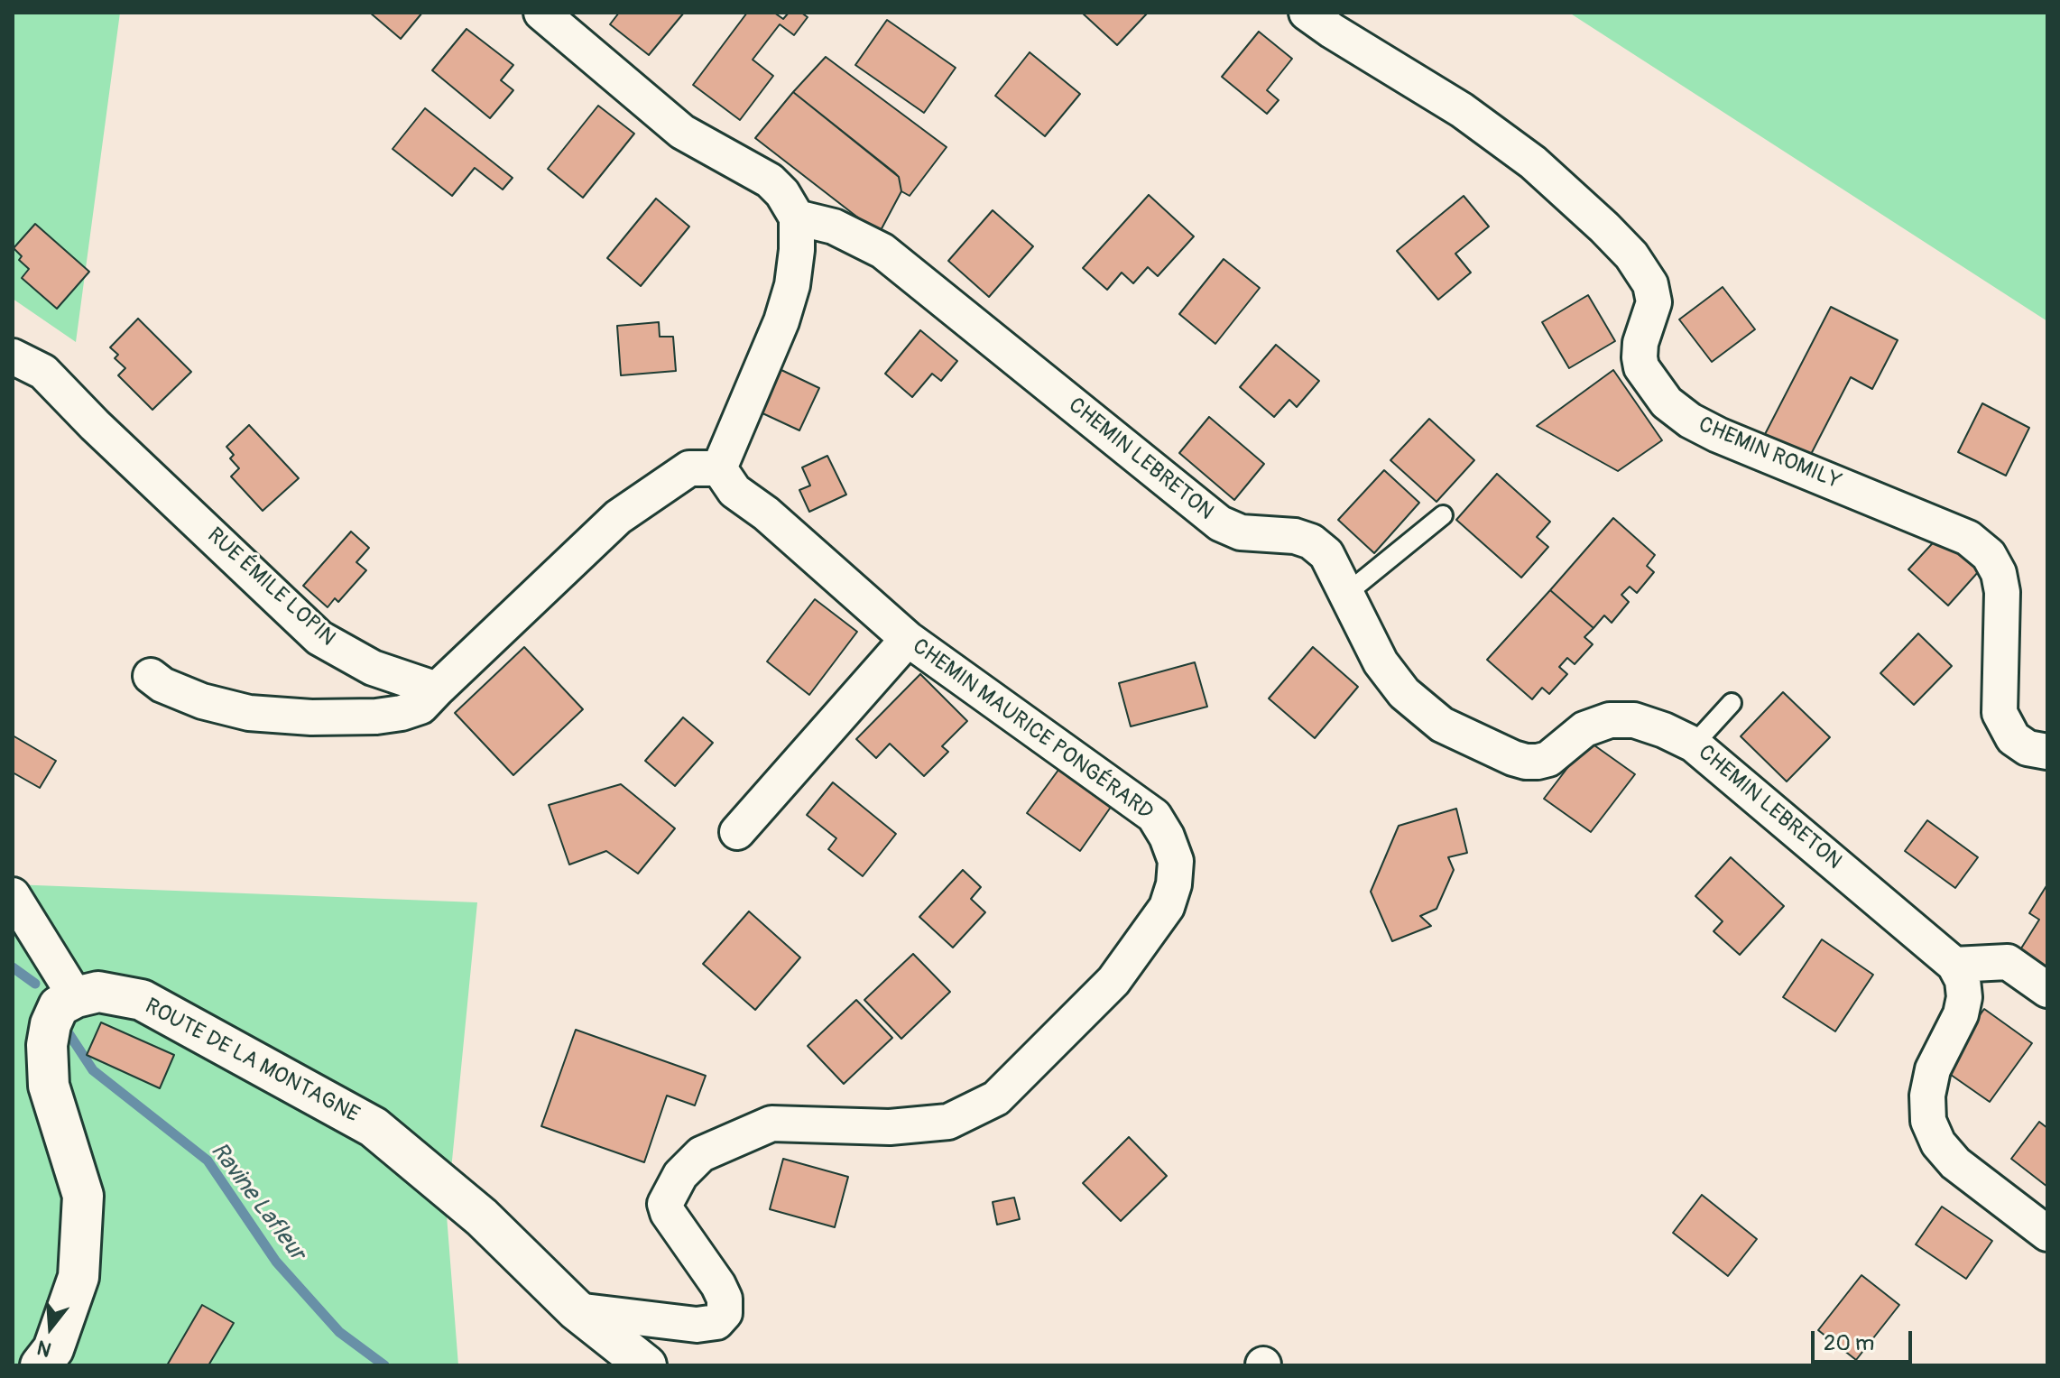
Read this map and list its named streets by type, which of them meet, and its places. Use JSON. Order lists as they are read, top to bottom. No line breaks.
{"streets":{"main road":["ROUTE DE LA MONTAGNE"],"street":["CHEMIN ROMILY","CHEMIN LEBRETON","RUE ÉMILE LOPIN","CHEMIN MAURICE PONGÉRARD"]},"crossings":[["CHEMIN MAURICE PONGÉRARD","ROUTE DE LA MONTAGNE"]],"water":["Ravine Lafleur"],"scale_bar":"20 m","north":"bottom"}
